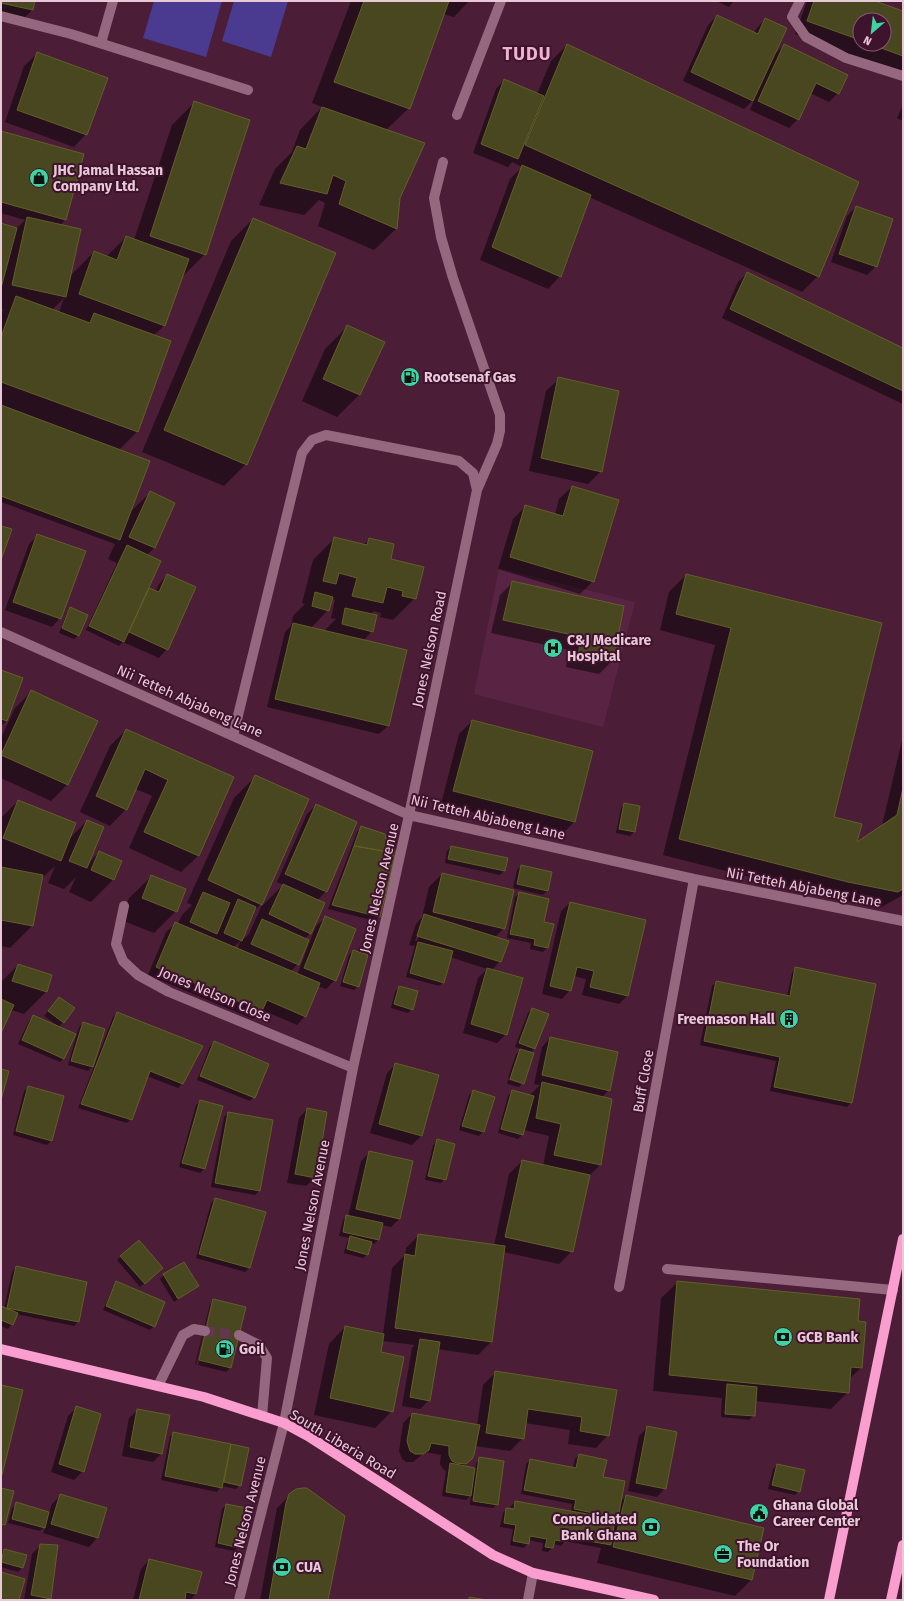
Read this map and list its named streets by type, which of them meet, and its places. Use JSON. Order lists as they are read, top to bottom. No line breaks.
{"streets":{"main road":["South Liberia Road"],"street":["Jones Nelson Road","Nii Tetteh Abjabeng Lane","Jones Nelson Avenue","Jones Nelson Close","Buff Close"]},"crossings":[["Jones Nelson Road","Nii Tetteh Abjabeng Lane"],["Jones Nelson Road","Jones Nelson Avenue"],["Nii Tetteh Abjabeng Lane","Jones Nelson Avenue"],["Nii Tetteh Abjabeng Lane","Buff Close"],["Jones Nelson Avenue","Jones Nelson Close"],["Jones Nelson Avenue","South Liberia Road"]],"districts":["TUDU"],"places":{"shop":["JHC Jamal Hassan Company Ltd."],"fuel station":["Rootsenaf Gas","Goil"],"hospital":["C&J Medicare Hospital"],"building":["Freemason Hall"],"bank":["GCB Bank","Consolidated Bank Ghana","CUA"],"public building":["Ghana Global Career Center"],"office":["The Or Foundation"]},"north":"bottom left"}
